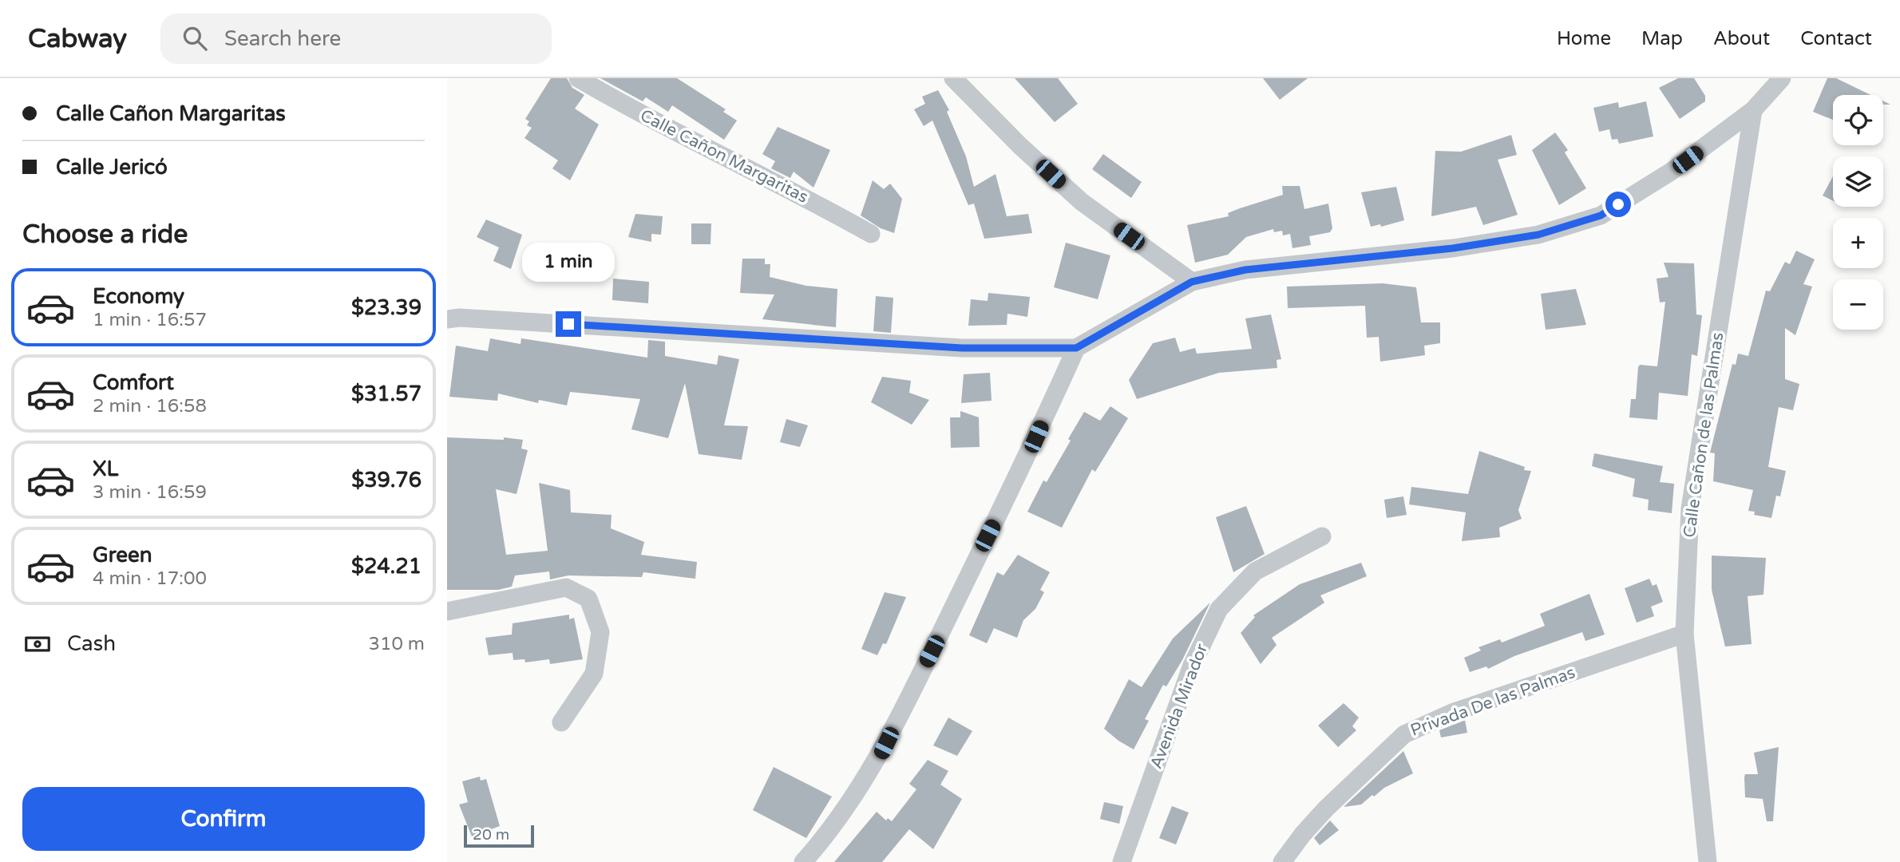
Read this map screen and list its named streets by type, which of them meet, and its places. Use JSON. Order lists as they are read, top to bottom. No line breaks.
{"streets":{"street":["Calle Cañon Margaritas","Calle Cañon de las Palmas","Privada De las Palmas","Avenida Mirador"]},"crossings":[["Calle Cañon de las Palmas","Privada De las Palmas"]],"scale_bar":"20 m","page":{"header":"Cabway","search":"Search here","nav":["Home","Map","About","Contact"],"banner":["Calle Cañon Margaritas","Calle Jericó"],"map_buttons":["+","−"],"heading":"Choose a ride","bubble":"1 min","list":[{"name":"Economy","note":"1 min · 16:57","value":"$23.39"},{"name":"Comfort","note":"2 min · 16:58","value":"$31.57"},{"name":"XL","note":"3 min · 16:59","value":"$39.76"},{"name":"Green","note":"4 min · 17:00","value":"$24.21"}],"pay":["Cash","310 m"],"buttons":"Confirm","scale":"20 m"}}
